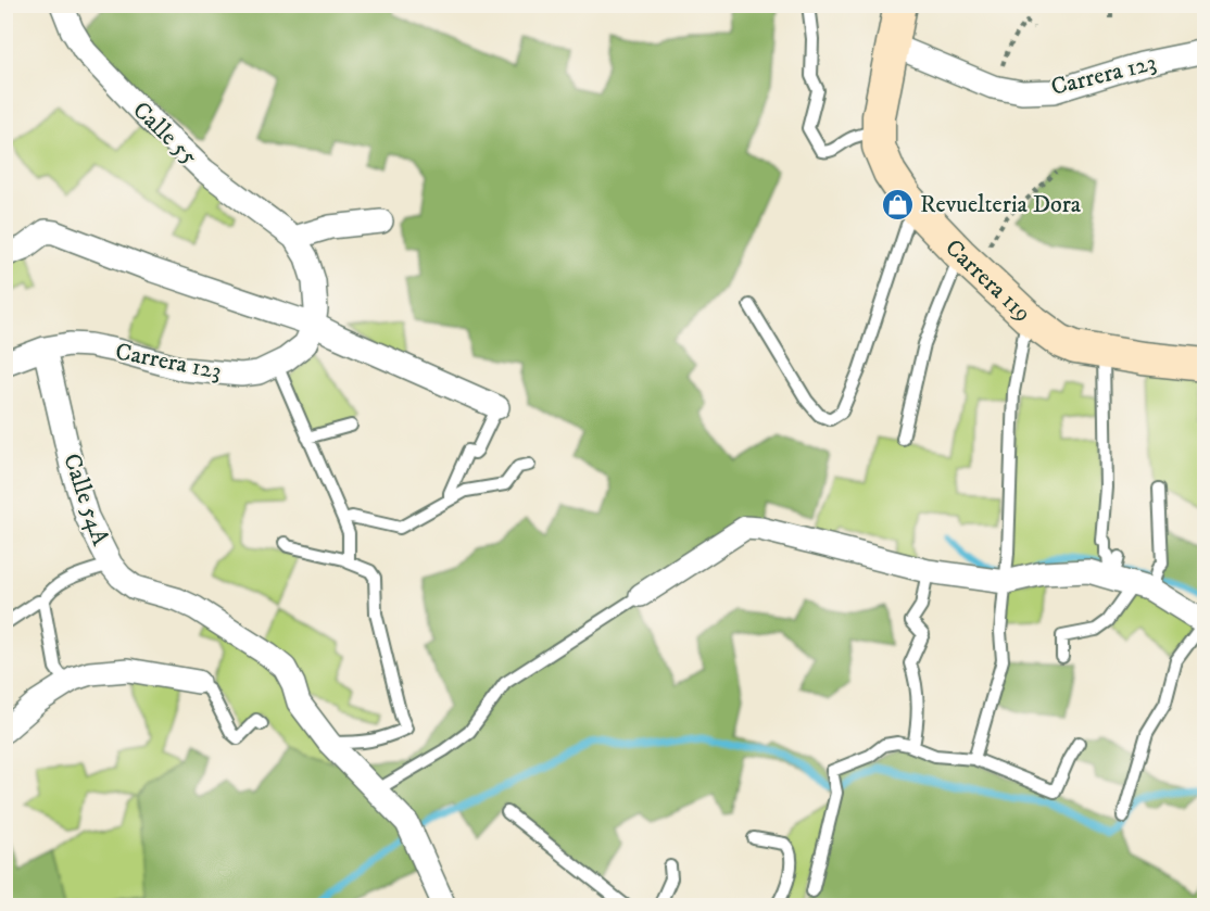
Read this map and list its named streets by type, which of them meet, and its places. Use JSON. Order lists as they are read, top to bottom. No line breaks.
{"streets":{"street":["Carrera 123","Calle 55","Carrera 119","Calle 54A"]},"crossings":[["Carrera 123","Calle 55"],["Carrera 123","Carrera 119"],["Carrera 123","Calle 54A"]],"places":{"shop":["Revuelteria Dora"]}}
